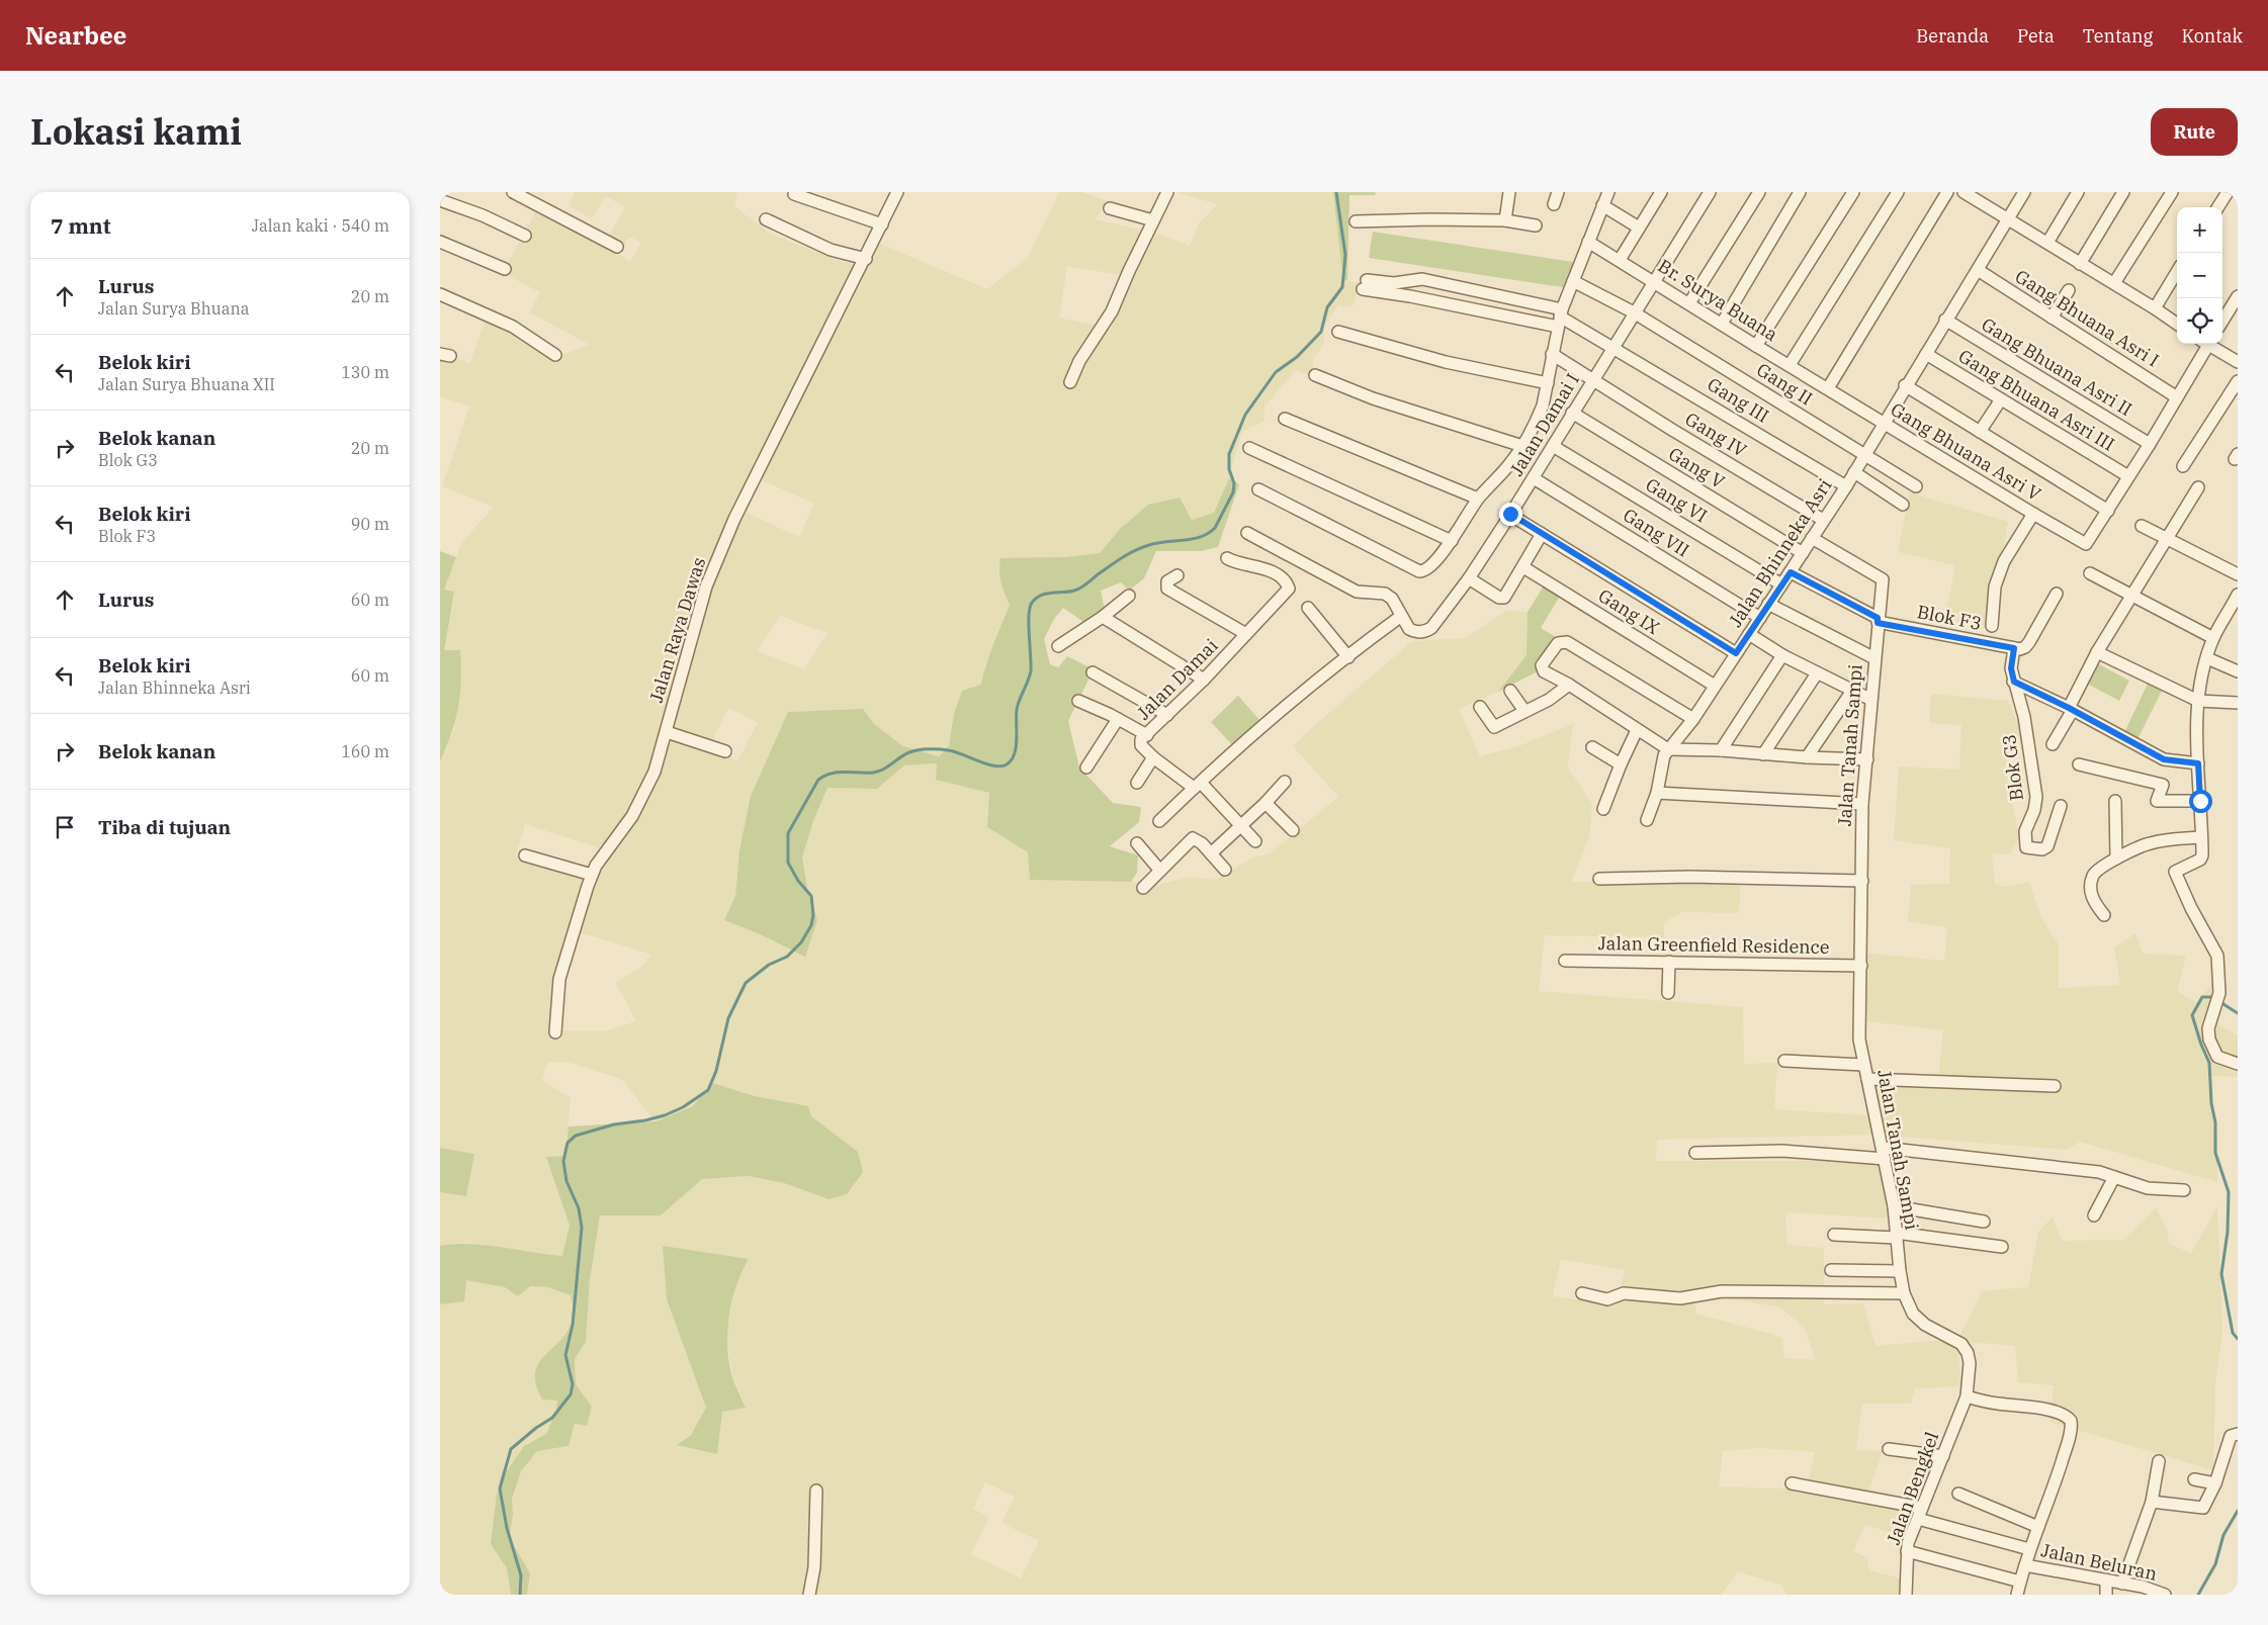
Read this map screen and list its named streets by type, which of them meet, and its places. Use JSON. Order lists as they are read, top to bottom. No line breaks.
{"streets":{"street":["Br. Surya Buana","Gang Bhuana Asri I","Gang Bhuana Asri II","Gang II","Gang III","Gang Bhuana Asri III","Jalan Damai I","Gang IV","Gang Bhuana Asri V","Gang V","Gang VI","Gang VII","Jalan Bhinneka Asri","Gang IX","Blok F3","Jalan Raya Dawas","Jalan Damai","Jalan Tanah Sampi","Blok G3","Jalan Greenfield Residence","Jalan Bengkel","Jalan Beluran"]},"crossings":[["Br. Surya Buana","Jalan Damai I"],["Br. Surya Buana","Gang Bhuana Asri V"],["Gang Bhuana Asri I","Jalan Bhinneka Asri"],["Gang Bhuana Asri II","Jalan Bhinneka Asri"],["Gang II","Jalan Damai I"],["Gang II","Jalan Bhinneka Asri"],["Gang III","Jalan Damai I"],["Gang III","Jalan Bhinneka Asri"],["Gang Bhuana Asri III","Jalan Bhinneka Asri"],["Jalan Damai I","Gang IV"],["Jalan Damai I","Gang V"],["Jalan Damai I","Gang VI"],["Jalan Damai I","Gang VII"],["Gang IV","Jalan Bhinneka Asri"],["Gang Bhuana Asri V","Jalan Bhinneka Asri"],["Gang V","Jalan Bhinneka Asri"],["Gang VI","Jalan Bhinneka Asri"],["Gang VII","Jalan Bhinneka Asri"],["Jalan Bhinneka Asri","Gang IX"],["Jalan Bhinneka Asri","Blok F3"],["Jalan Bhinneka Asri","Jalan Tanah Sampi"],["Blok F3","Jalan Tanah Sampi"],["Blok F3","Blok G3"],["Jalan Tanah Sampi","Jalan Greenfield Residence"],["Jalan Tanah Sampi","Jalan Bengkel"]],"page":{"header":"Nearbee","nav":["Beranda","Peta","Tentang","Kontak"],"title":"Lokasi kami","buttons":"Rute","heading":["7 mnt","Jalan kaki · 540 m"],"map_buttons":["+","−"],"list":[["Lurus","Jalan Surya Bhuana","20 m"],["Belok kiri","Jalan Surya Bhuana XII","130 m"],["Belok kanan","Blok G3","20 m"],["Belok kiri","Blok F3","90 m"],["Lurus","60 m"],["Belok kiri","Jalan Bhinneka Asri","60 m"],["Belok kanan","160 m"],"Tiba di tujuan"]}}
